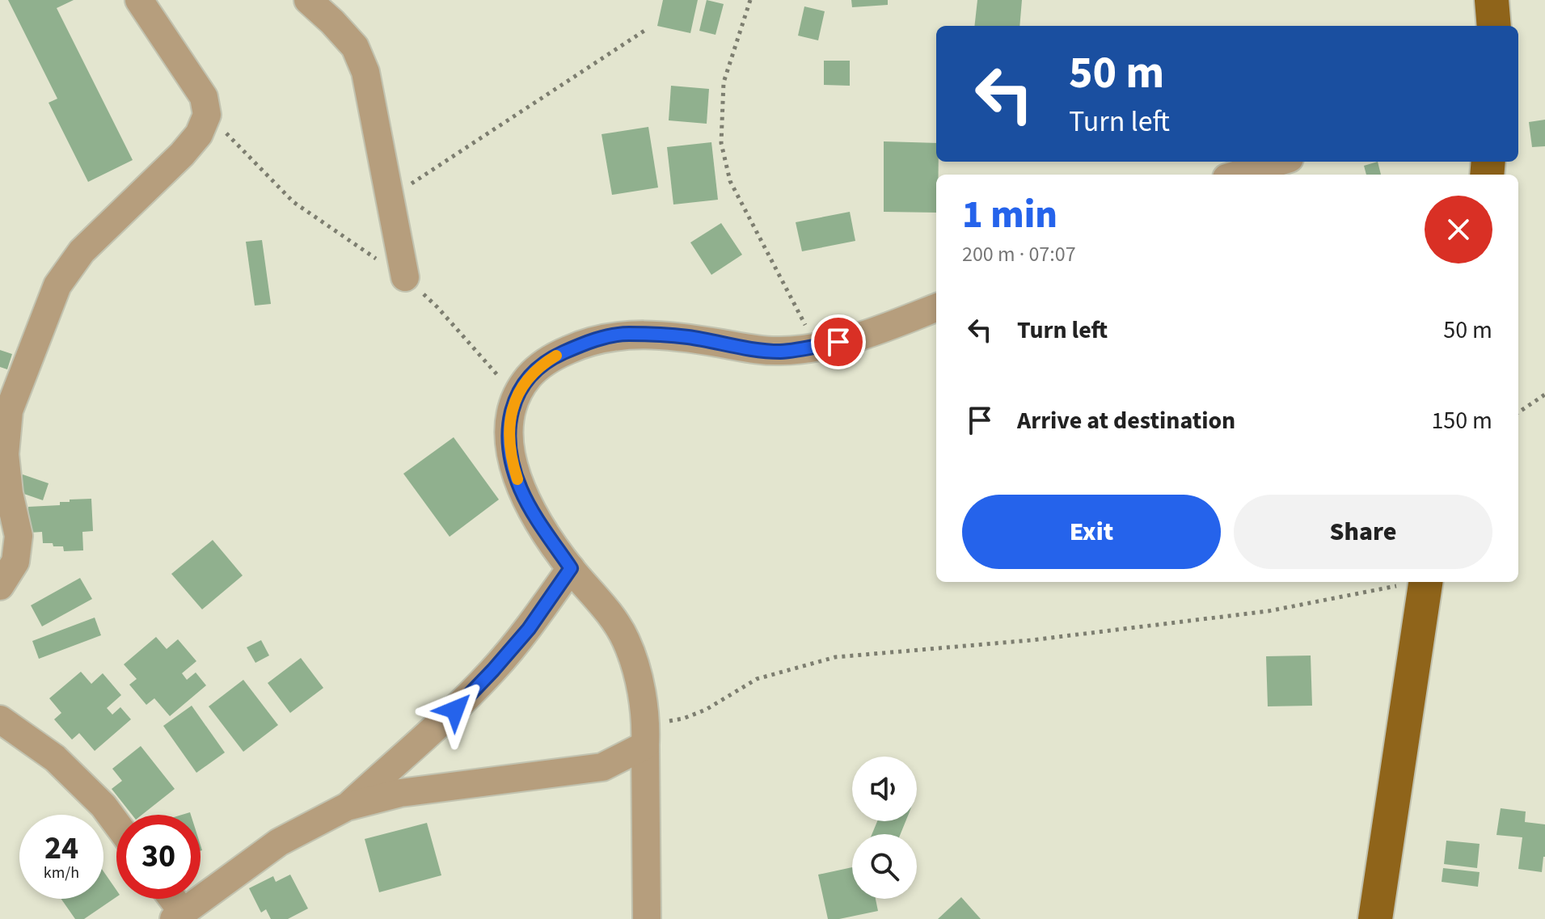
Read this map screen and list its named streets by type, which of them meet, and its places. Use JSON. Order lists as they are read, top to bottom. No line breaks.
{"page":{"turn":["50 m","Turn left"],"heading":["1 min","200 m · 07:07"],"list":[{"name":"Turn left","value":"50 m"},{"name":"Arrive at destination","value":"150 m"}],"buttons":["Exit","Share"],"speed":"24 km/h","limit":"30"}}
